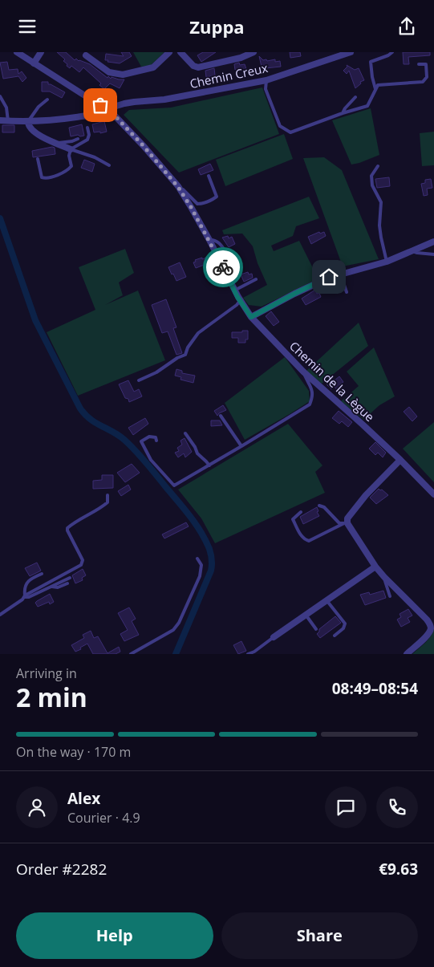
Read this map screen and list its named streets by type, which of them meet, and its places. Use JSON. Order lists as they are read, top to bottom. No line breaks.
{"streets":{"street":["Chemin Creux","Chemin de la Lègue"]},"crossings":[["Chemin Creux","Chemin de la Lègue"]],"page":{"header":"Zuppa","heading":["2 min","Arriving in","08:49–08:54"],"panel":["Alex","Courier · 4.9","Order #2282","€9.63"],"bar":"On the way · 170 m","buttons":["Help","Share"]}}
